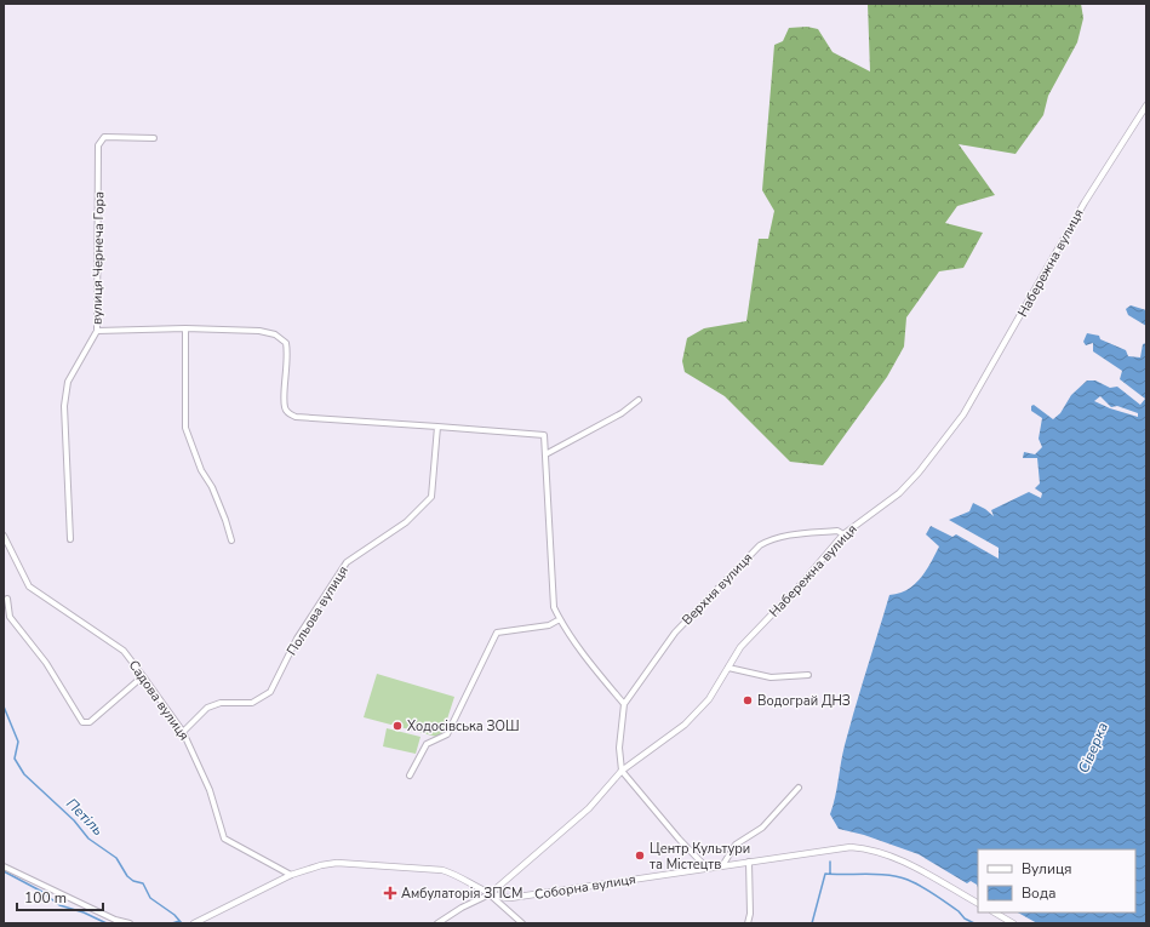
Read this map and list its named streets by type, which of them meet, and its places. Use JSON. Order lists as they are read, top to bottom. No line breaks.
{"streets":{"street":["вулиця Чернеча Гора","Набережна вулиця","Верхня вулиця","Польова вулиця","Садова вулиця","Соборна вулиця"]},"crossings":[["Набережна вулиця","Верхня вулиця"],["Набережна вулиця","Соборна вулиця"],["Польова вулиця","Садова вулиця"],["Садова вулиця","Соборна вулиця"]],"water":["Сіверка","Петіль"],"places":{"other":["Водограй ДНЗ","Ходосівська ЗОШ","Центр Культури та Містецтв"],"health":["Амбулаторія ЗПСМ"]},"legend":["Вулиця","Вода"],"scale_bar":"100 m"}
